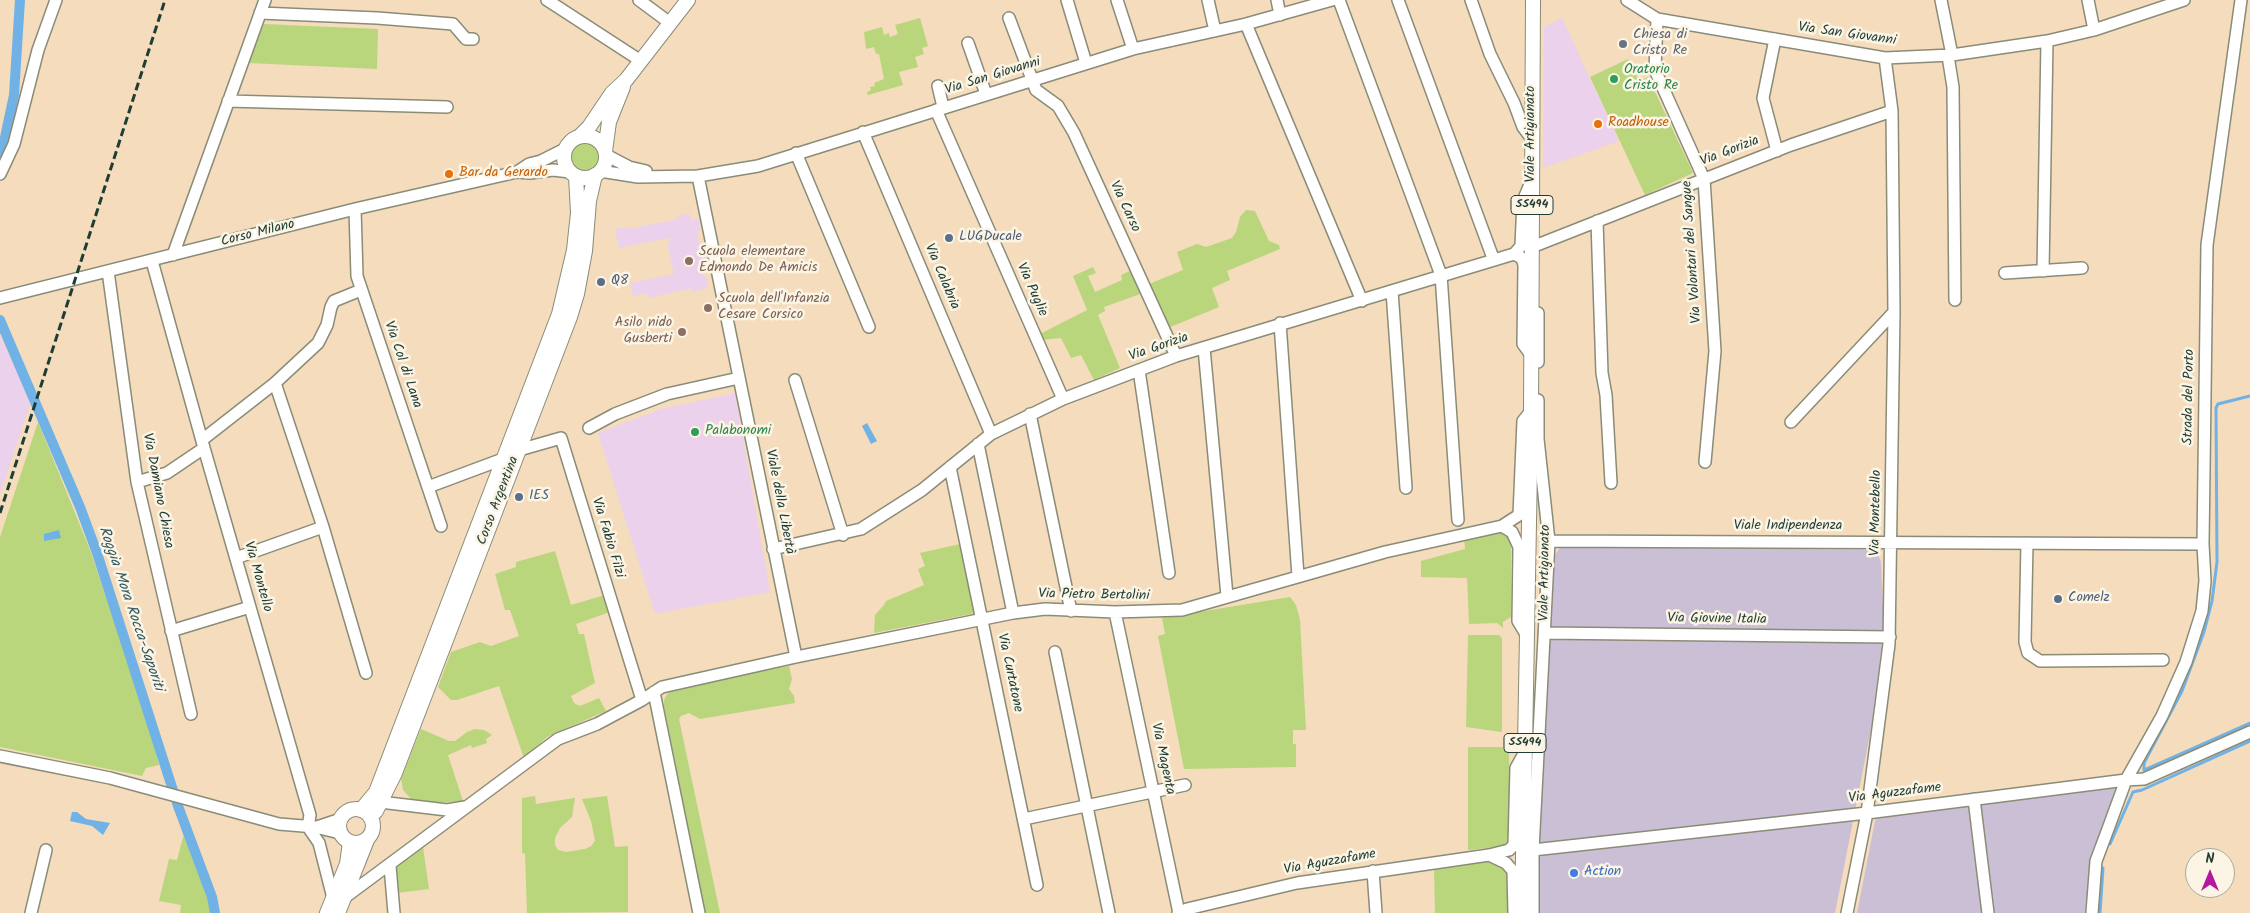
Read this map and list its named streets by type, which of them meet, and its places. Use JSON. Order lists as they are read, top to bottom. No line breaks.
{"streets":{"main road":["Viale Artigianato","SS494","Corso Argentina"],"street":["Via San Giovanni","Via Gorizia","Via Carso","Corso Milano","Via Volontari del Sangue","Via Calabria","Via Puglie","Via Col di Lana","Strada del Porto","Via Damiano Chiesa","Viale della Libertà","Via Montebello","Viale Indipendenza","Via Fabio Filzi","Via Montello","Via Pietro Bertolini","Via Giovine Italia","Via Curtatone","Via Magenta","Via Aguzzafame"]},"crossings":[["Via San Giovanni","Via Carso"],["Via San Giovanni","Corso Milano"],["Via San Giovanni","Via Volontari del Sangue"],["Via San Giovanni","Via Calabria"],["Via San Giovanni","Via Puglie"],["Via San Giovanni","Corso Argentina"],["Via San Giovanni","Viale della Libertà"],["Viale Artigianato","Via Gorizia"],["Viale Artigianato","SS494"],["Viale Artigianato","Viale Indipendenza"],["Viale Artigianato","Via Giovine Italia"],["Viale Artigianato","Via Aguzzafame"],["Via Gorizia","Via Carso"],["Via Gorizia","Via Volontari del Sangue"],["Via Gorizia","Via Calabria"],["Via Gorizia","Via Puglie"],["Via Gorizia","Viale della Libertà"],["Via Gorizia","Via Montebello"],["Via Gorizia","Via Curtatone"],["SS494","Via Aguzzafame"],["Corso Milano","Via Col di Lana"],["Corso Milano","Via Damiano Chiesa"],["Corso Milano","Corso Argentina"],["Corso Milano","Via Montello"],["Via Col di Lana","Via Fabio Filzi"],["Strada del Porto","Viale Indipendenza"],["Strada del Porto","Via Aguzzafame"],["Corso Argentina","Via Fabio Filzi"],["Viale della Libertà","Via Pietro Bertolini"],["Via Montebello","Viale Indipendenza"],["Via Montebello","Via Giovine Italia"],["Via Montebello","Via Aguzzafame"],["Via Fabio Filzi","Via Pietro Bertolini"],["Via Montello","Via Pietro Bertolini"],["Via Pietro Bertolini","Via Curtatone"],["Via Pietro Bertolini","Via Magenta"],["Via Magenta","Via Aguzzafame"]],"water":["Roggia Mora Rocca-Saporiti"],"places":["Chiesa di Cristo Re","Oratorio Cristo Re","Roadhouse","Bar da Gerardo","LUGDucale","Scuola elementare Edmondo De Amicis","Q8","Scuola dell'Infanzia Cesare Corsico","Asilo nido Gusberti","Palabonomi","IES","Comelz","Action"],"north":"top"}
